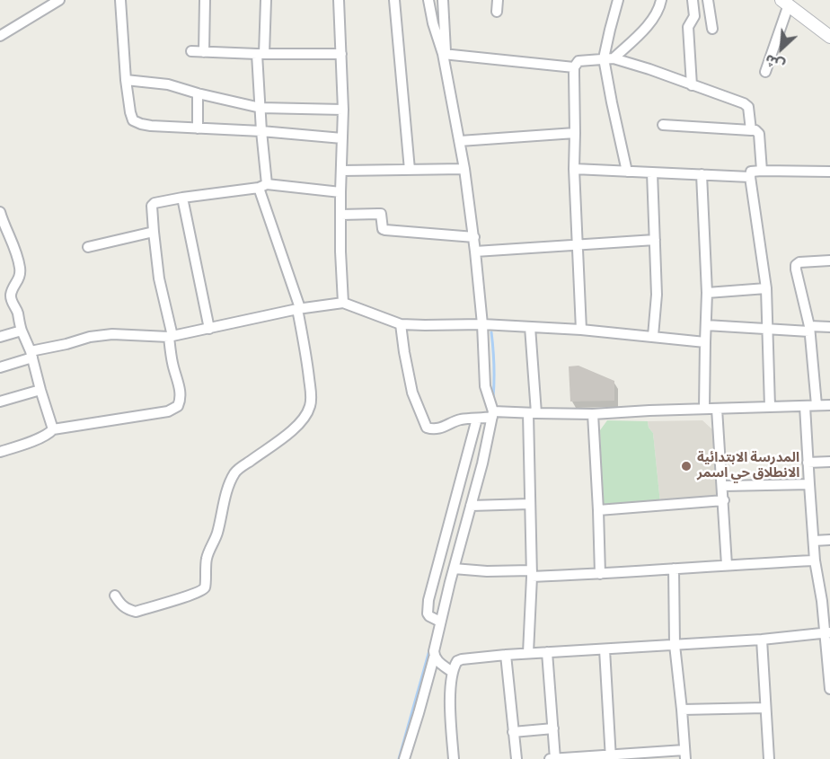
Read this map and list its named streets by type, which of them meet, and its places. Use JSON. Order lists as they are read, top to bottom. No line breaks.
{"places":["المدرسة الابتدائية الانطلاق حي اسمر"],"north":"bottom left"}
